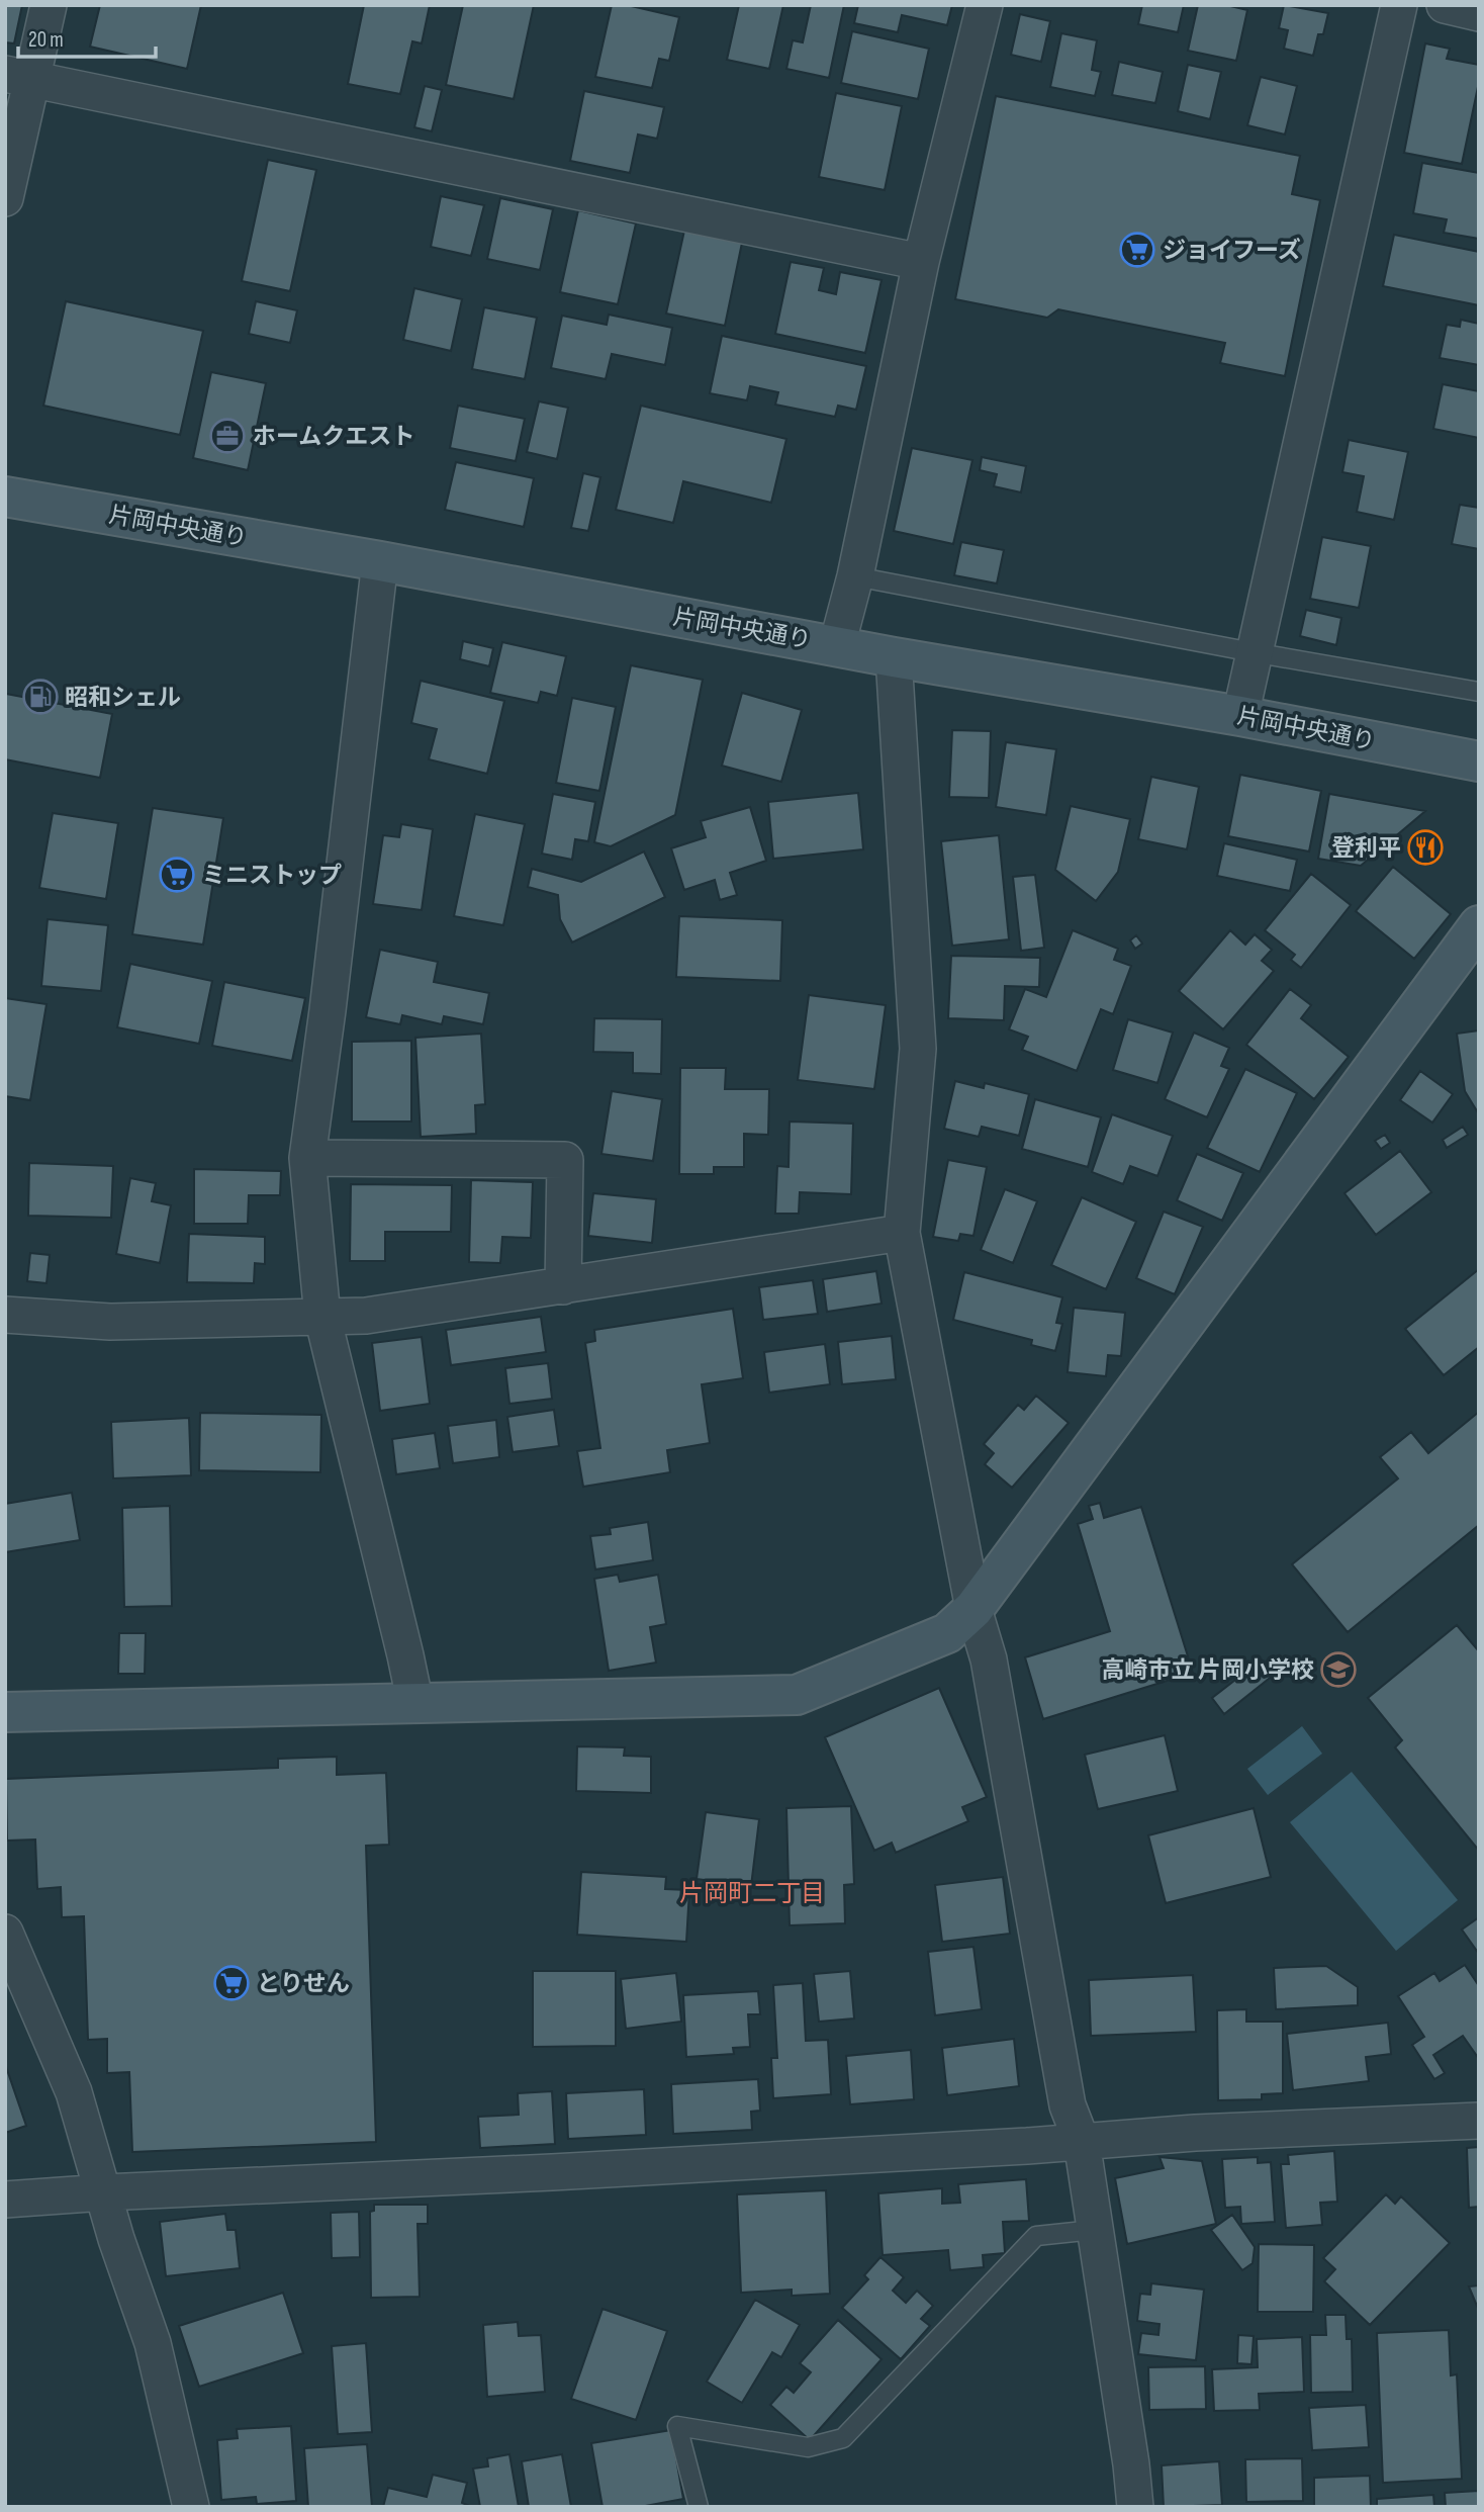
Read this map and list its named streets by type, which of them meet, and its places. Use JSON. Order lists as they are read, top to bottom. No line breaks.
{"streets":{"street":["片岡中央通り"]},"districts":["片岡町二丁目"],"places":{"supermarket":["ジョイフーズ","ミニストップ","とりせん"],"office":["ホームクエスト"],"fuel station":["昭和シェル"],"restaurant":["登利平"],"school or university":["高崎市立 片岡小学校"]},"scale_bar":"20 m"}
